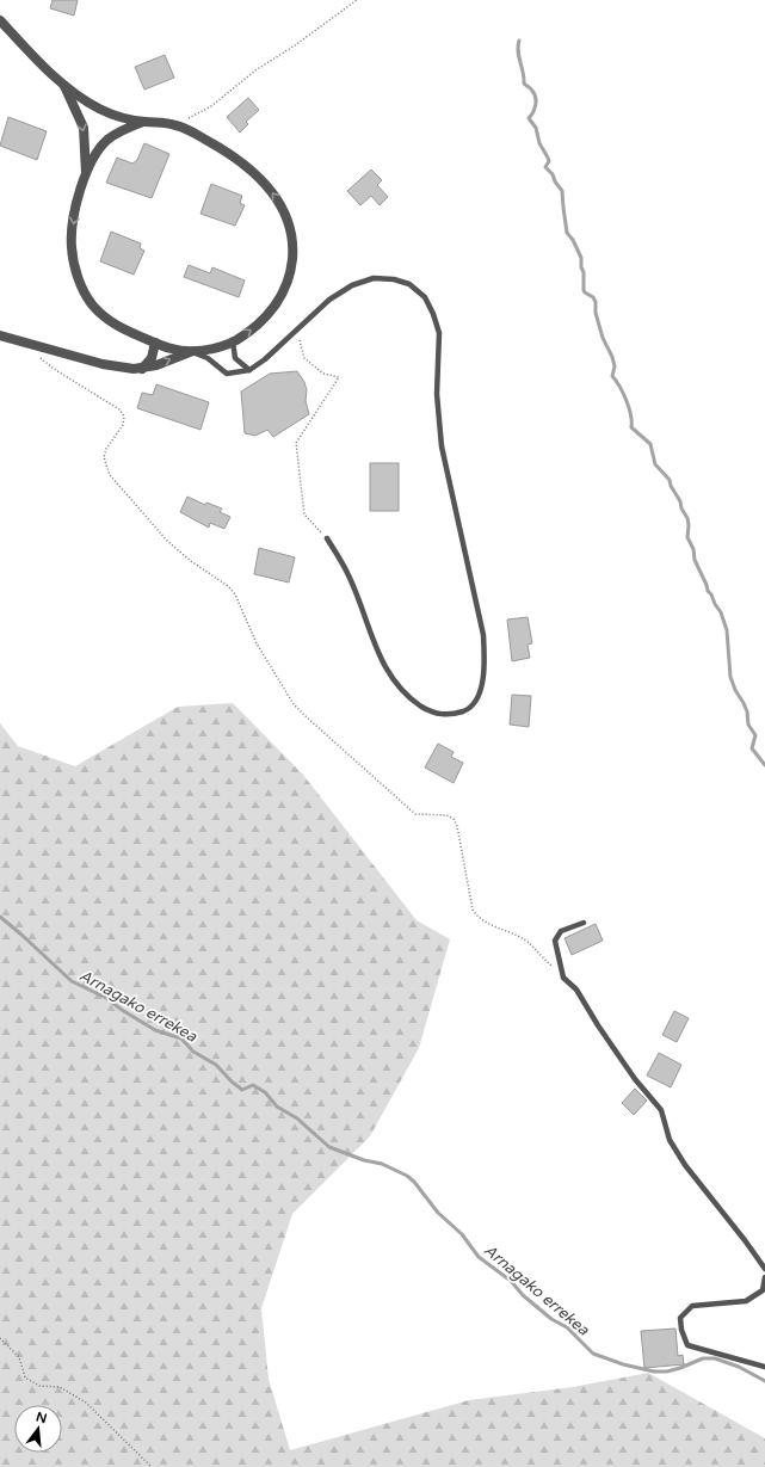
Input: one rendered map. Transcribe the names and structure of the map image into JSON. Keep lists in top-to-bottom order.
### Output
{
  "water": ["Arnagako errekea"],
  "north": "top"
}
